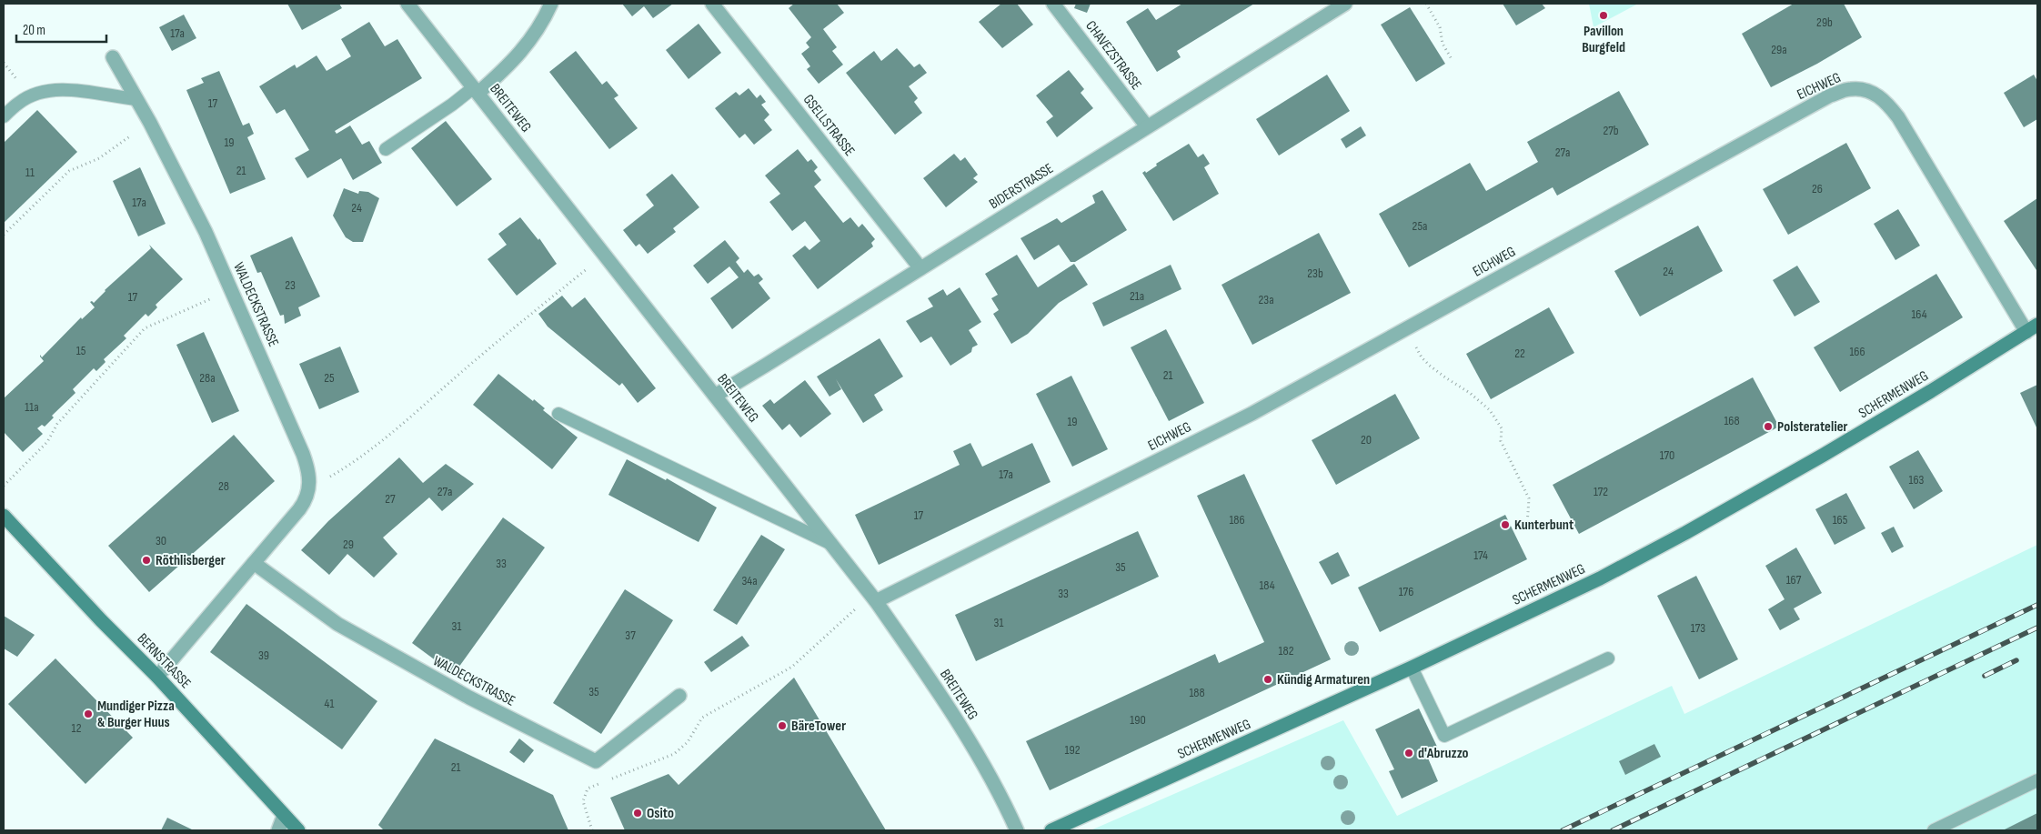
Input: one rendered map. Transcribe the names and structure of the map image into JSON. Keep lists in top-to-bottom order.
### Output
{
  "streets": {
    "street": [
      "CHAVEZSTRASSE",
      "EICHWEG",
      "BREITEWEG",
      "GSELLSTRASSE",
      "BIDERSTRASSE",
      "WALDECKSTRASSE",
      "SCHERMENWEG",
      "BERNSTRASSE"
    ]
  },
  "crossings": [
    ["CHAVEZSTRASSE", "BIDERSTRASSE"],
    ["EICHWEG", "BREITEWEG"],
    ["EICHWEG", "SCHERMENWEG"],
    ["BREITEWEG", "BIDERSTRASSE"],
    ["GSELLSTRASSE", "BIDERSTRASSE"]
  ],
  "places": [
    "Pavillon Burgfeld",
    "Polsteratelier",
    "Kunterbunt",
    "Röthlisberger",
    "Kündig Armaturen",
    "Mundiger Pizza & Burger Huus",
    "BäreTower",
    "d'Abruzzo",
    "Osito"
  ],
  "house_numbers": [
    "29b",
    "17a",
    "29a",
    "17",
    "27b",
    "19",
    "27a",
    "21",
    "11",
    "26",
    "17a",
    "24",
    "25a",
    "24",
    "23b",
    "23",
    "21a",
    "17",
    "23a",
    "164",
    "15",
    "166",
    "22",
    "21",
    "28a",
    "25",
    "11a",
    "168",
    "19",
    "20",
    "170",
    "17a",
    "163",
    "28",
    "27a",
    "172",
    "27",
    "17",
    "186",
    "165",
    "30",
    "29",
    "174",
    "33",
    "35",
    "167",
    "34a",
    "184",
    "176",
    "33",
    "31",
    "31",
    "173",
    "37",
    "182",
    "39",
    "35",
    "188",
    "41",
    "190",
    "12",
    "192",
    "21"
  ],
  "scale_bar": "20 m"
}
